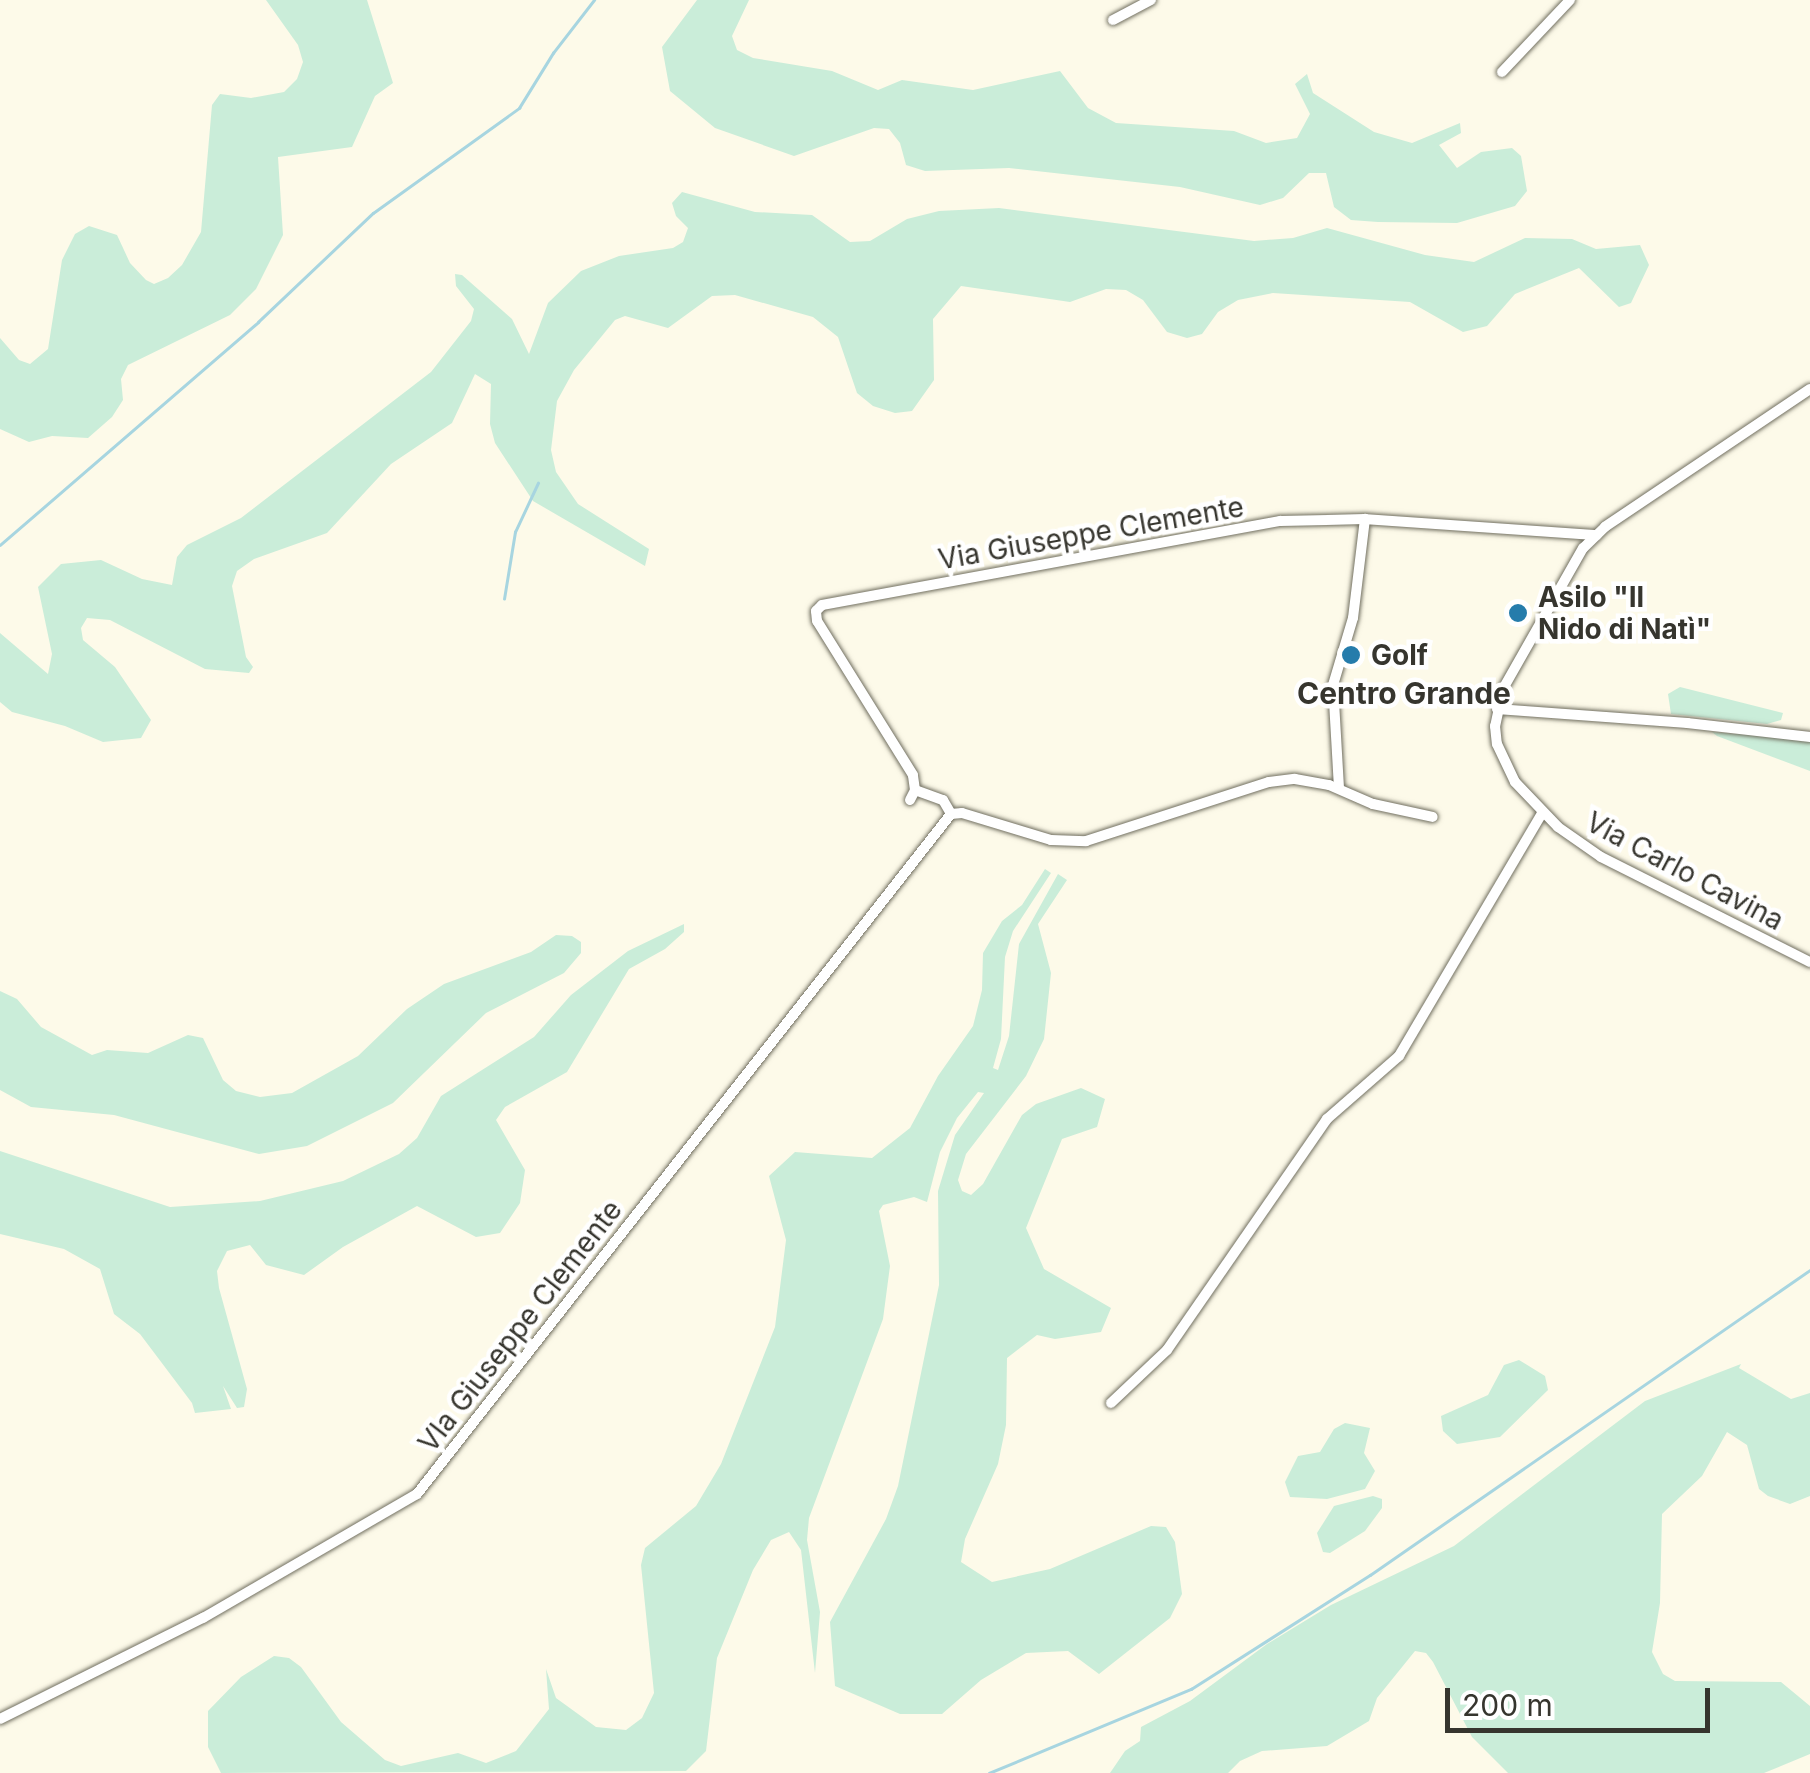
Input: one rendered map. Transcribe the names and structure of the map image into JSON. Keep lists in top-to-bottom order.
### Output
{
  "streets": {
    "street": ["Via Giuseppe Clemente", "Via Carlo Cavina", "VIa Giuseppe Clemente"]
  },
  "crossings": [
    ["Via Giuseppe Clemente", "VIa Giuseppe Clemente"]
  ],
  "districts": ["Centro Grande"],
  "places": ["Asilo \"Il Nido di Natì\"", "Golf"],
  "scale_bar": "200 m"
}
